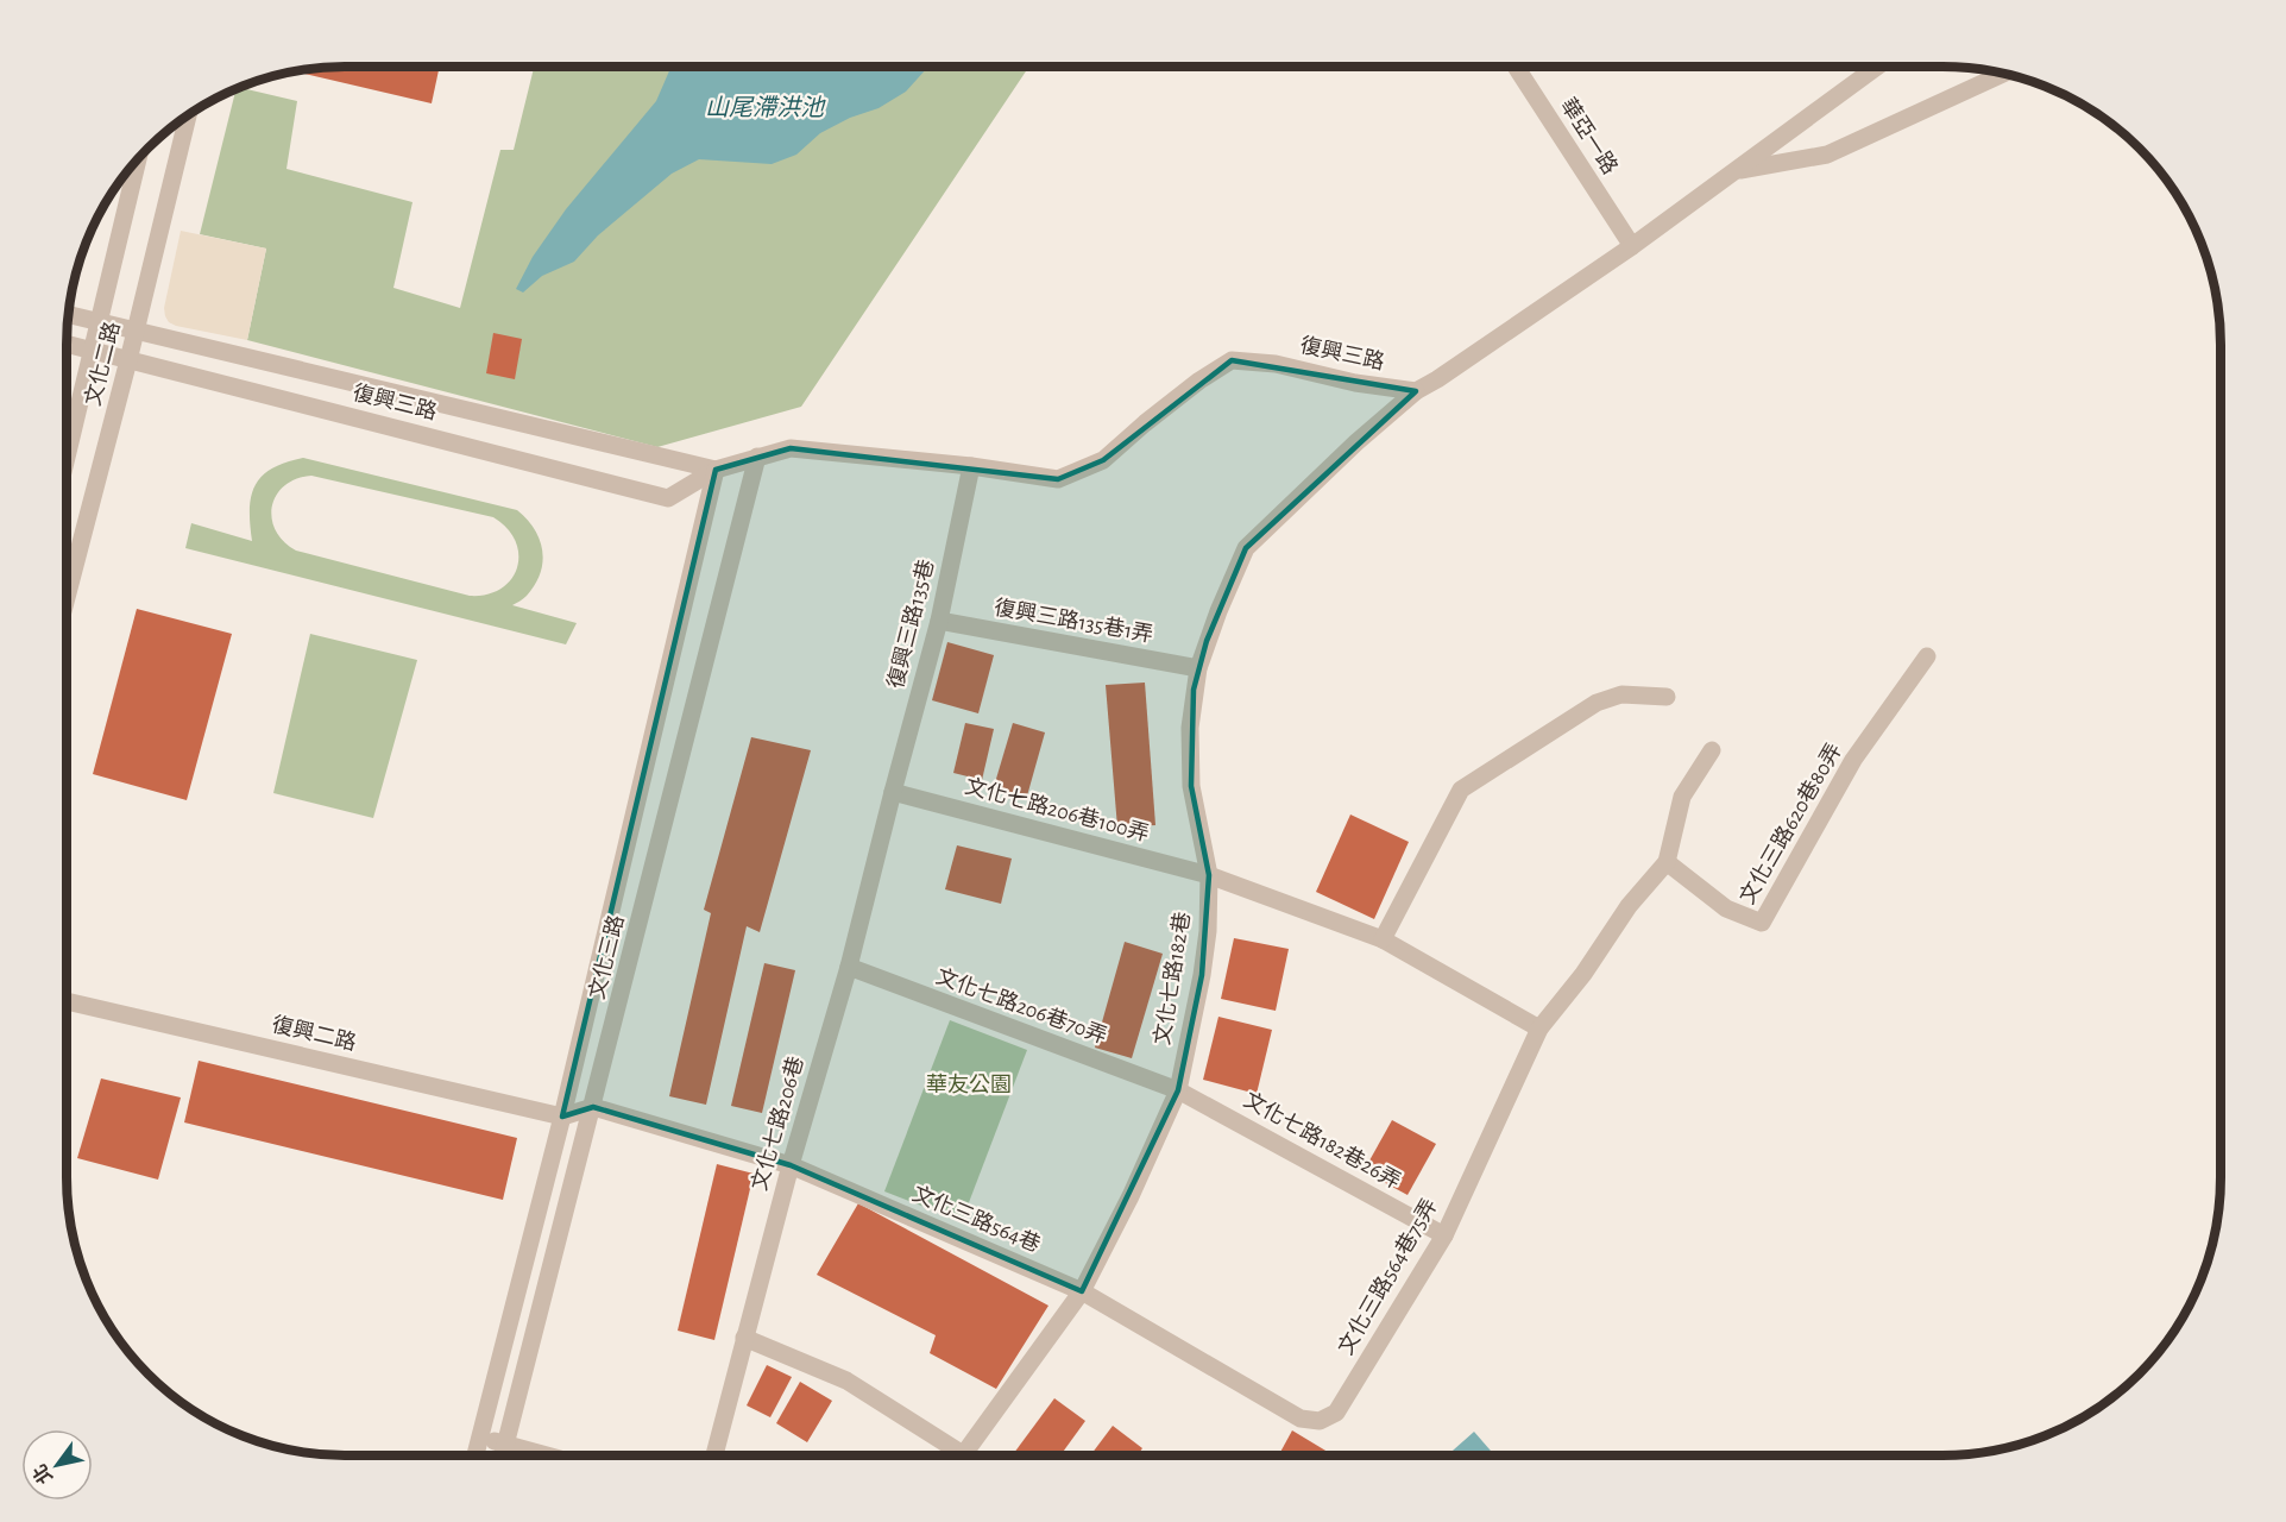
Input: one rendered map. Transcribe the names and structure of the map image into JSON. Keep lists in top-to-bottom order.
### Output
{
  "streets": {
    "street": [
      "華亞一路",
      "復興三路",
      "文化二路",
      "復興三路135巷1弄",
      "復興三路135巷",
      "文化七路206巷100弄",
      "文化三路620巷80弄",
      "文化三路",
      "文化七路182巷",
      "文化七路206巷70弄",
      "復興二路",
      "文化七路206巷",
      "文化七路182巷26弄",
      "文化三路564巷",
      "文化三路564巷75弄"
    ]
  },
  "crossings": [
    ["復興三路", "文化二路"],
    ["復興三路", "復興三路135巷"],
    ["復興三路", "文化三路"],
    ["復興三路", "文化七路182巷"],
    ["復興三路135巷1弄", "復興三路135巷"],
    ["復興三路135巷1弄", "文化七路182巷"],
    ["復興三路135巷", "文化七路206巷100弄"],
    ["復興三路135巷", "文化七路206巷"],
    ["文化七路206巷100弄", "文化七路182巷"],
    ["文化七路206巷100弄", "文化七路206巷"],
    ["文化三路", "復興二路"],
    ["文化三路", "文化三路564巷"],
    ["文化七路182巷", "文化七路206巷70弄"],
    ["文化七路182巷", "文化七路182巷26弄"],
    ["文化七路182巷", "文化三路564巷"],
    ["文化七路206巷70弄", "文化七路206巷"],
    ["文化七路206巷70弄", "文化七路182巷26弄"],
    ["文化七路206巷", "文化三路564巷"],
    ["文化七路182巷26弄", "文化三路564巷75弄"],
    ["文化三路564巷", "文化三路564巷75弄"]
  ],
  "water": ["山尾滯洪池"],
  "parks": ["華友公園"],
  "north": "bottom left"
}
